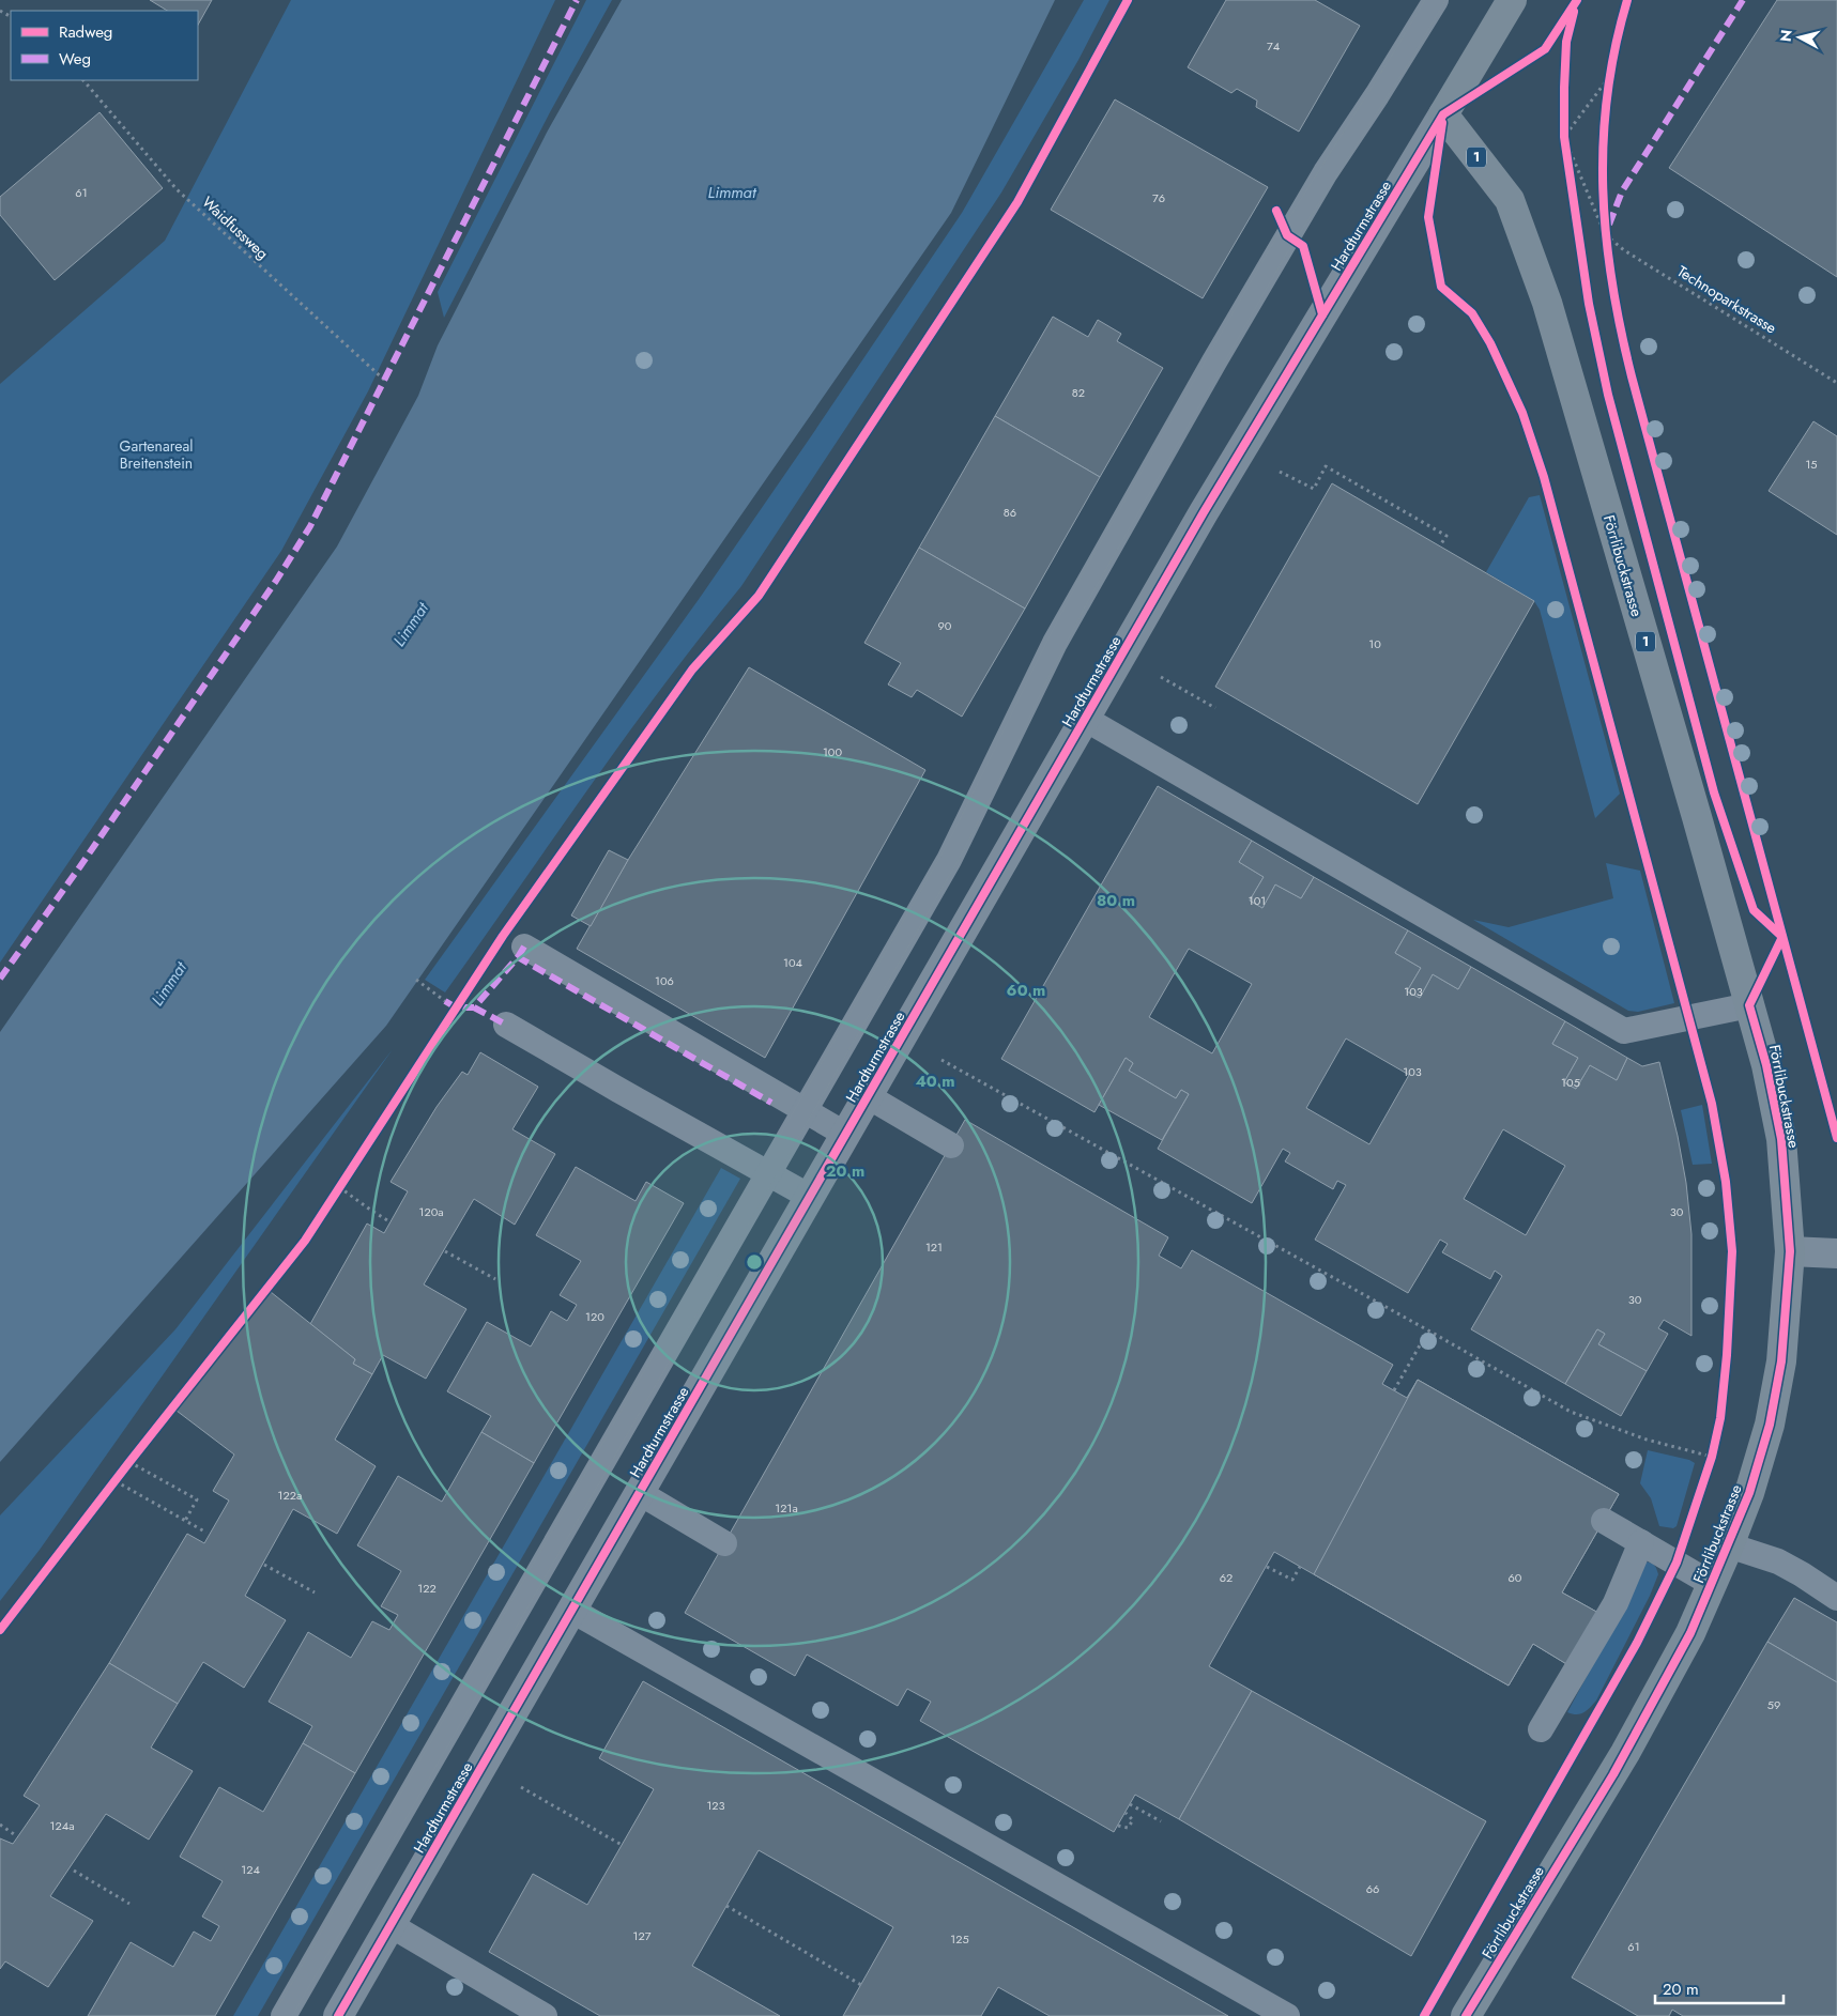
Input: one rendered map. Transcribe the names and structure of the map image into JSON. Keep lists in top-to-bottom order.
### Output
{
  "streets": {
    "main road": ["1", "Hardturmstrasse", "Förrlibuckstrasse"],
    "path": ["Waidfussweg", "Technoparkstrasse"]
  },
  "crossings": [
    ["Hardturmstrasse", "Förrlibuckstrasse"]
  ],
  "water": ["Limmat"],
  "parks": ["Gartenareal Breitenstein"],
  "house_numbers": [
    "74",
    "61",
    "76",
    "82",
    "15",
    "86",
    "90",
    "10",
    "100",
    "101",
    "104",
    "106",
    "103",
    "103",
    "105",
    "120a",
    "30",
    "121",
    "30",
    "120",
    "122a",
    "121a",
    "62",
    "60",
    "122",
    "59",
    "123",
    "124a",
    "124",
    "66",
    "127",
    "125",
    "61"
  ],
  "legend": ["Radweg", "Weg"],
  "scale_bar": "20 m",
  "north": "left",
  "rings": [
    "80 m",
    "60 m",
    "40 m",
    "20 m"
  ]
}
